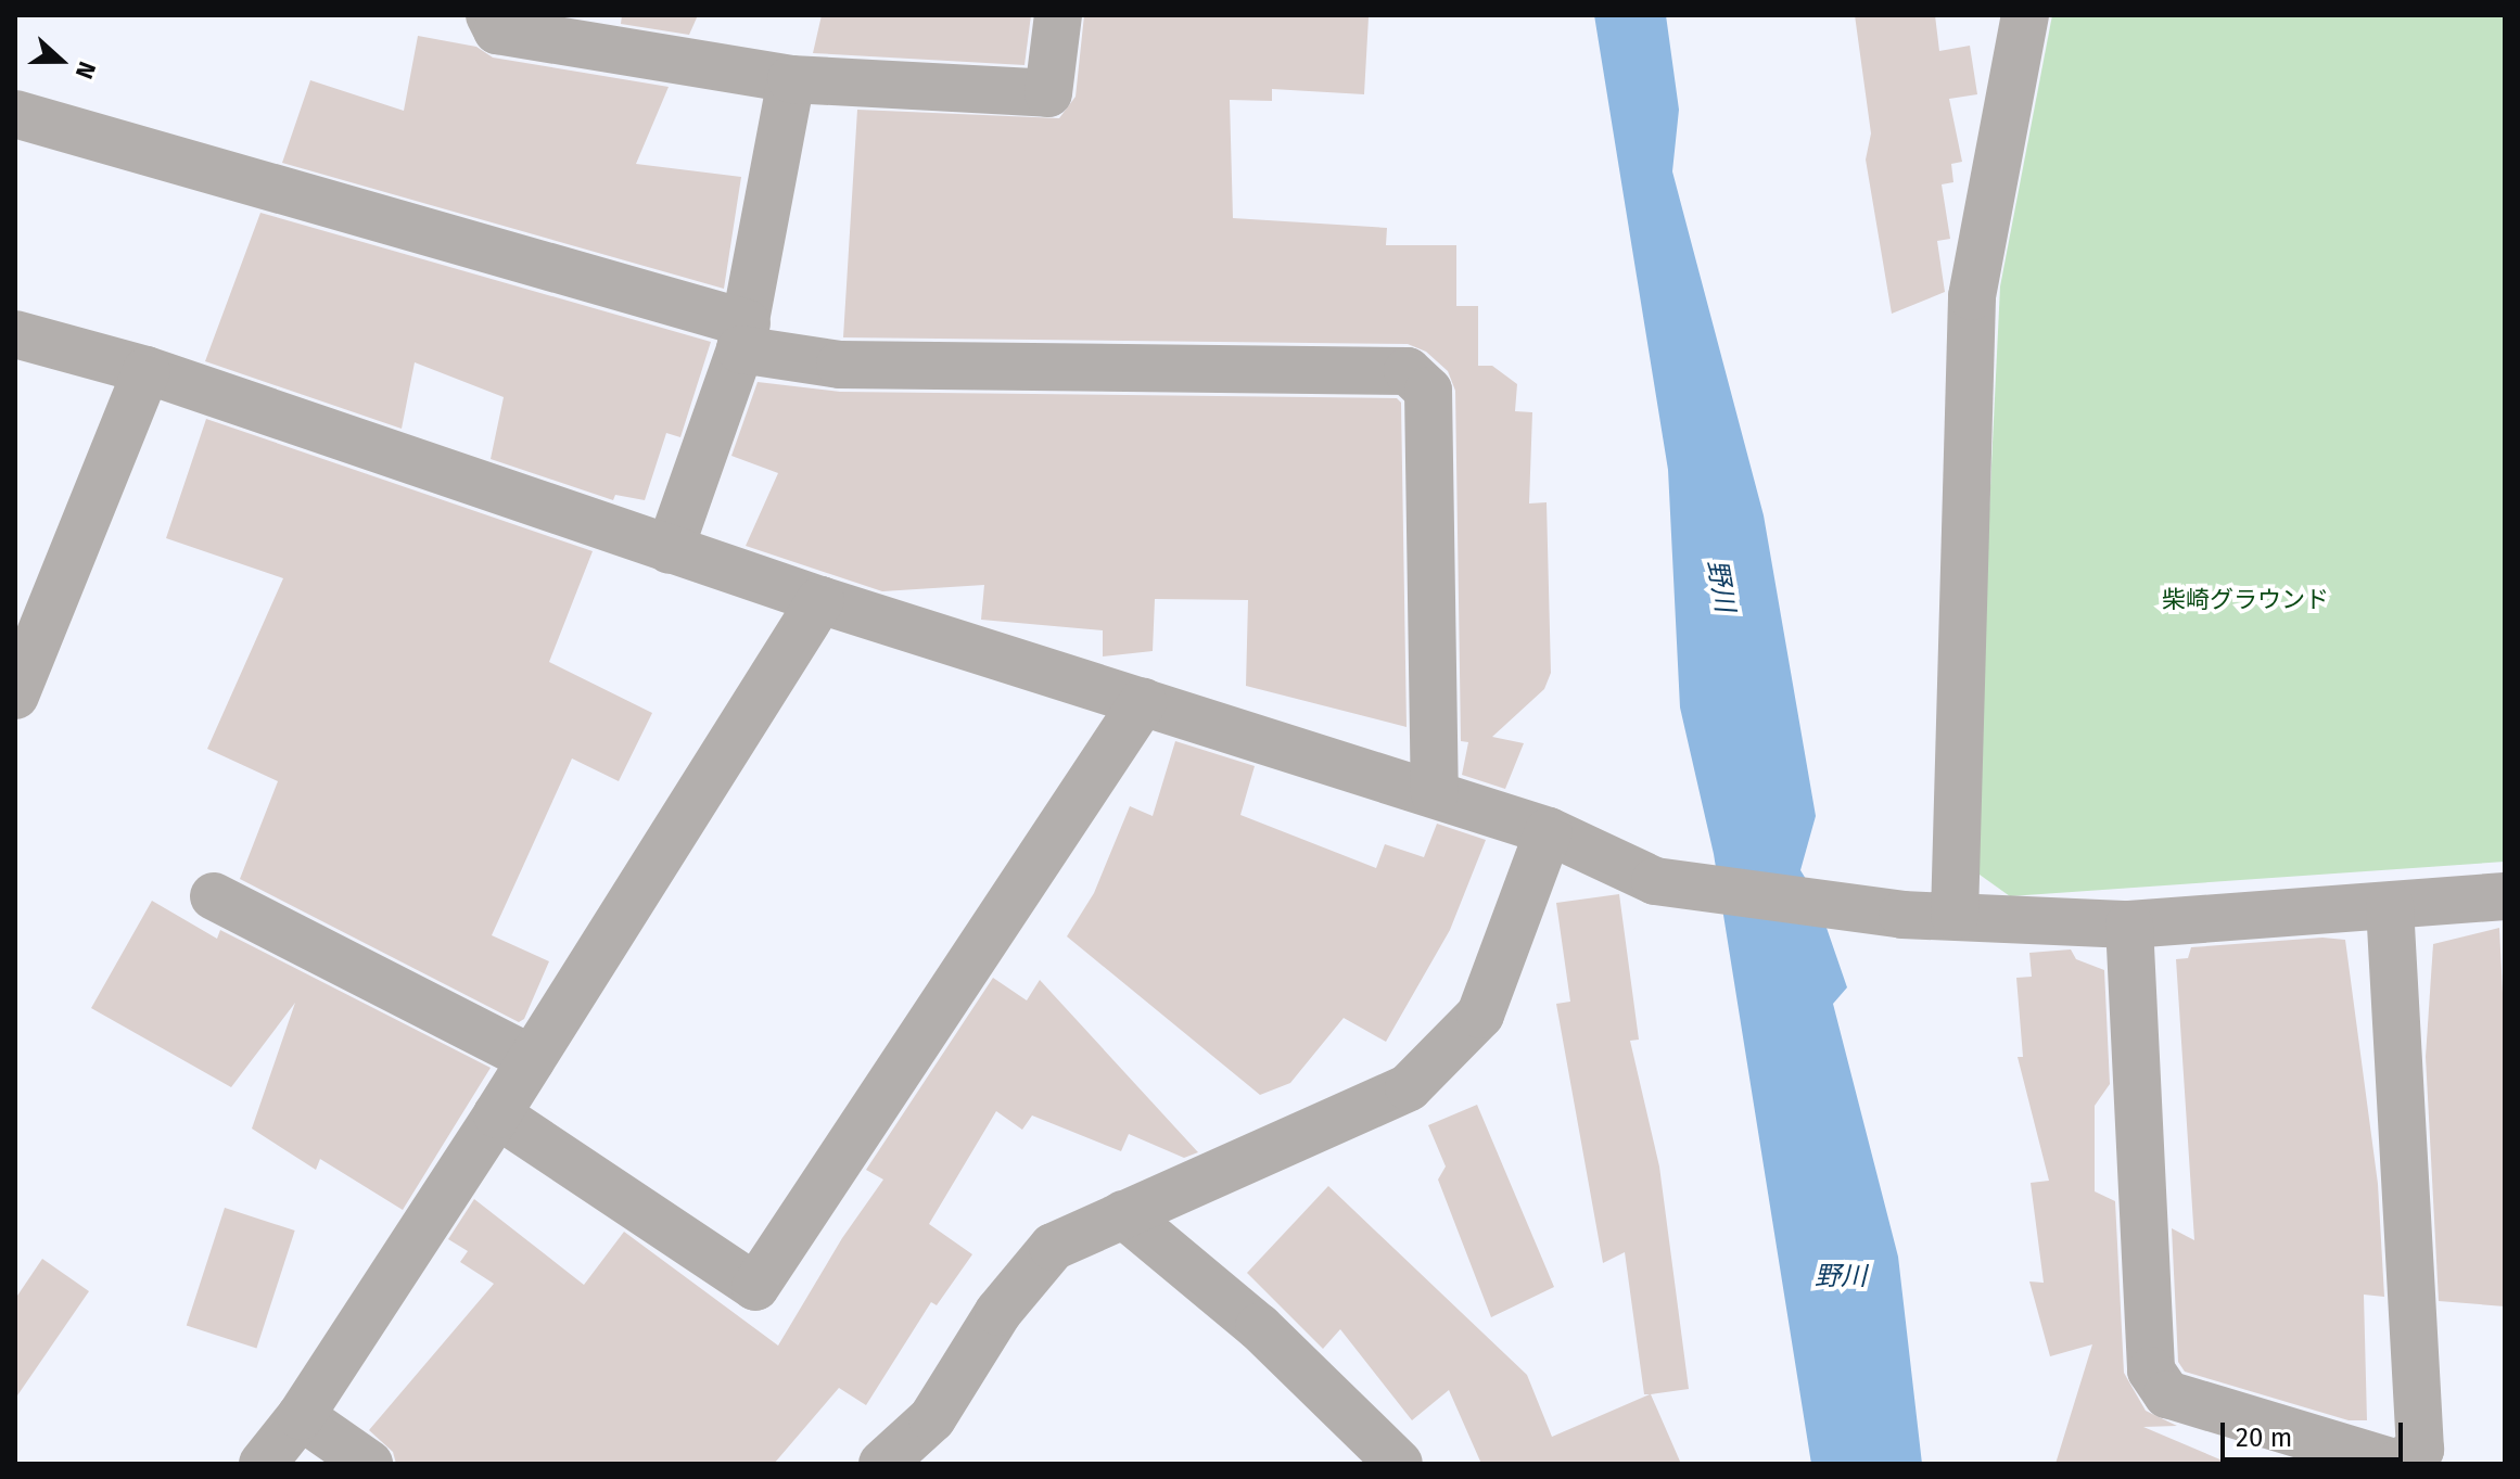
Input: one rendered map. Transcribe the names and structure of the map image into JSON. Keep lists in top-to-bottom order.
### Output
{
  "water": ["野川"],
  "parks": ["柴崎グラウンド"],
  "scale_bar": "20 m",
  "north": "right"
}
